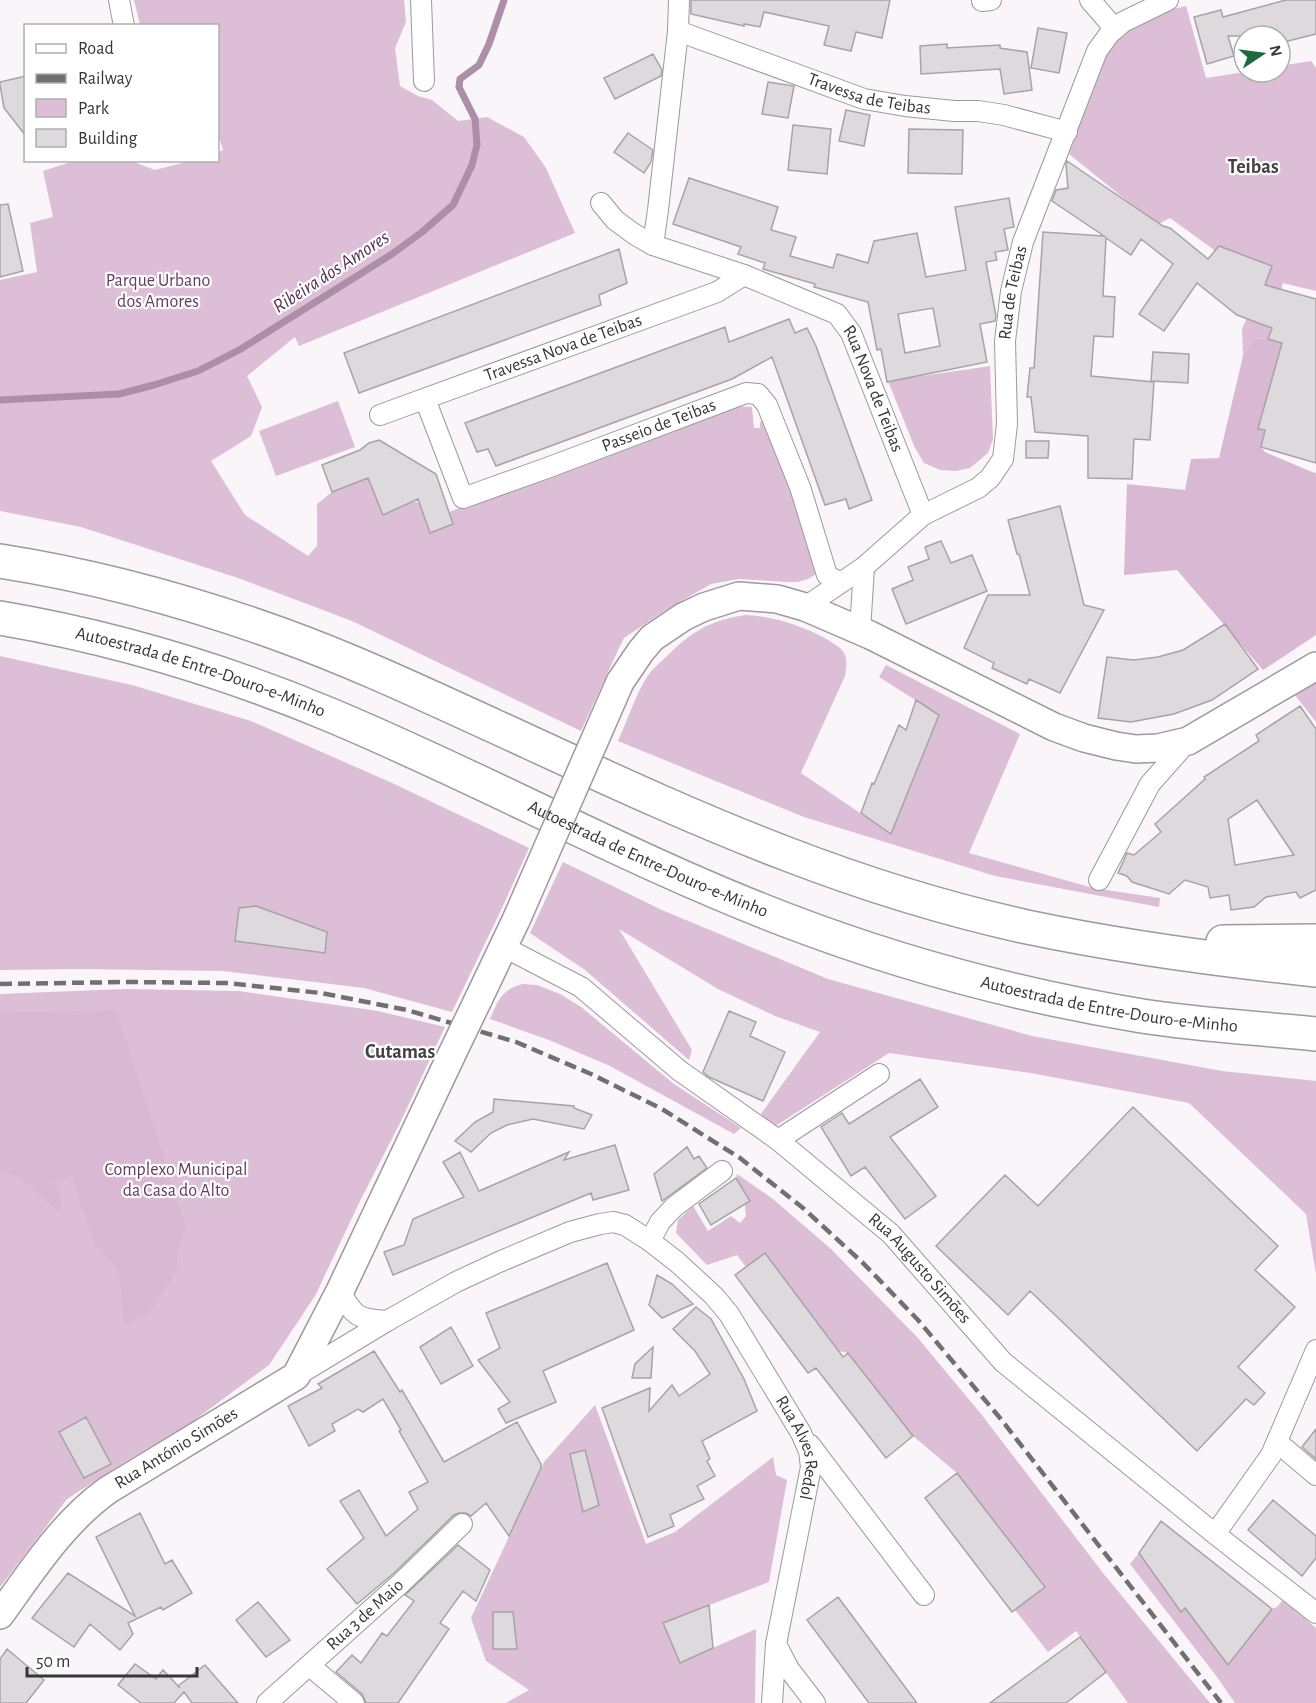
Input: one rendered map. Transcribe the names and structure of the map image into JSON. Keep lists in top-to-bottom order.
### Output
{
  "streets": {
    "highway": ["Autoestrada de Entre-Douro-e-Minho"],
    "street": [
      "Travessa de Teibas",
      "Rua de Teibas",
      "Travessa Nova de Teibas",
      "Rua Nova de Teibas",
      "Passeio de Teibas",
      "Rua Augusto Simões",
      "Rua António Simões",
      "Rua Alves Redol",
      "Rua 3 de Maio"
    ]
  },
  "crossings": [
    ["Travessa de Teibas", "Rua de Teibas"],
    ["Rua de Teibas", "Rua Nova de Teibas"],
    ["Rua de Teibas", "Passeio de Teibas"],
    ["Travessa Nova de Teibas", "Rua Nova de Teibas"],
    ["Travessa Nova de Teibas", "Passeio de Teibas"],
    ["Rua António Simões", "Rua Alves Redol"]
  ],
  "districts": ["Teibas", "Cutamas"],
  "water": ["Ribeira dos Amores"],
  "parks": ["Parque Urbano dos Amores", "Complexo Municipal da Casa do Alto"],
  "legend": [
    "Road",
    "Railway",
    "Park",
    "Building"
  ],
  "scale_bar": "50 m",
  "north": "right"
}
